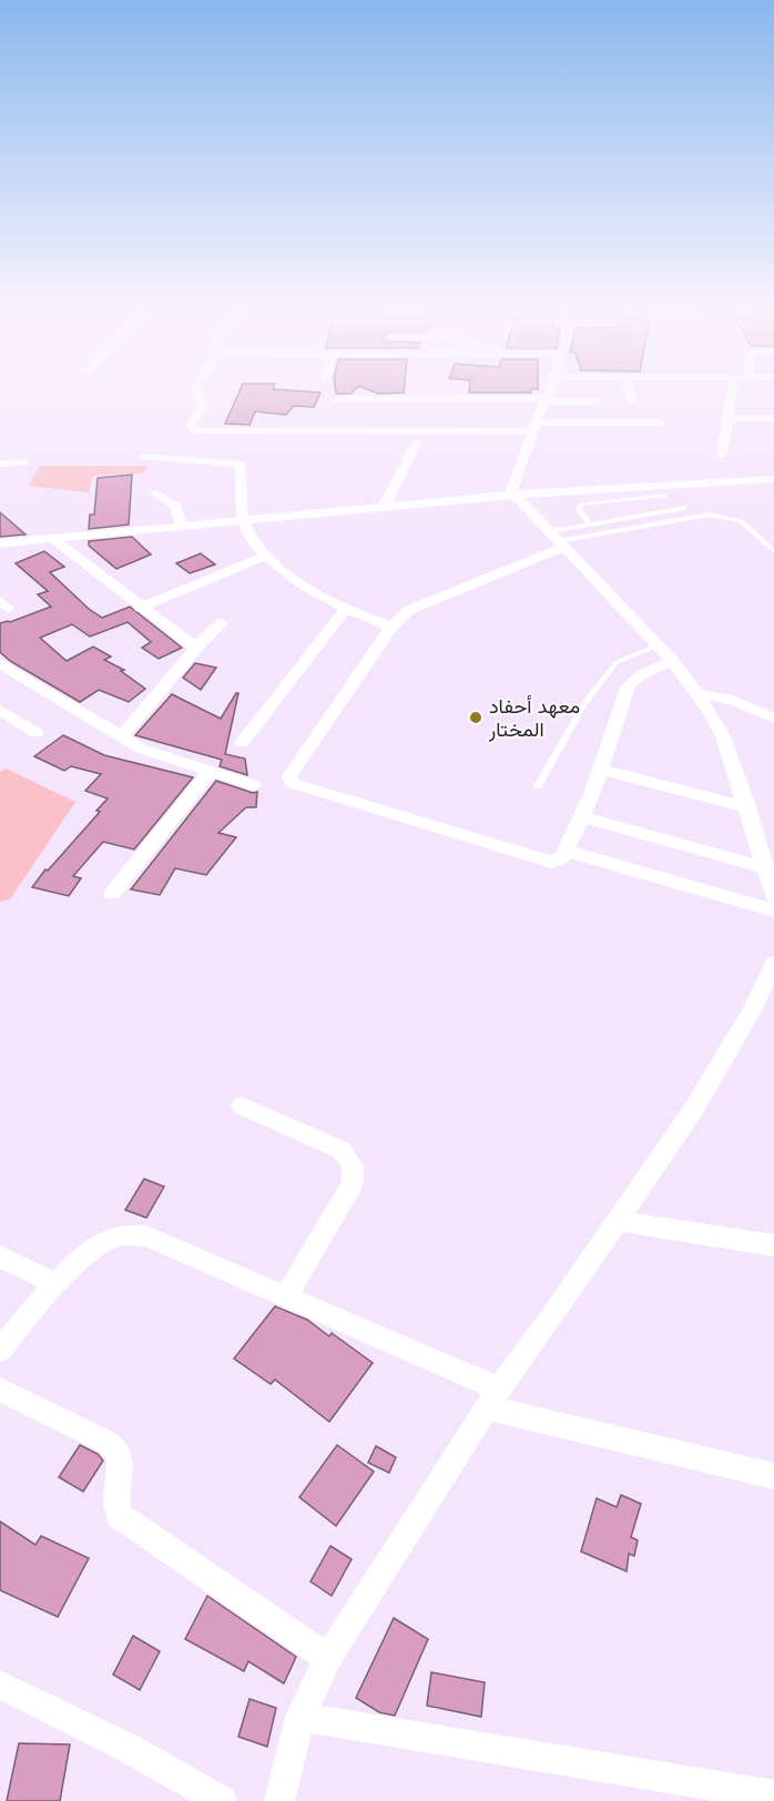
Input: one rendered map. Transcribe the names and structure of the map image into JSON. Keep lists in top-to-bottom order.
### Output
{
  "places": ["معهد أحفاد المختار"]
}
